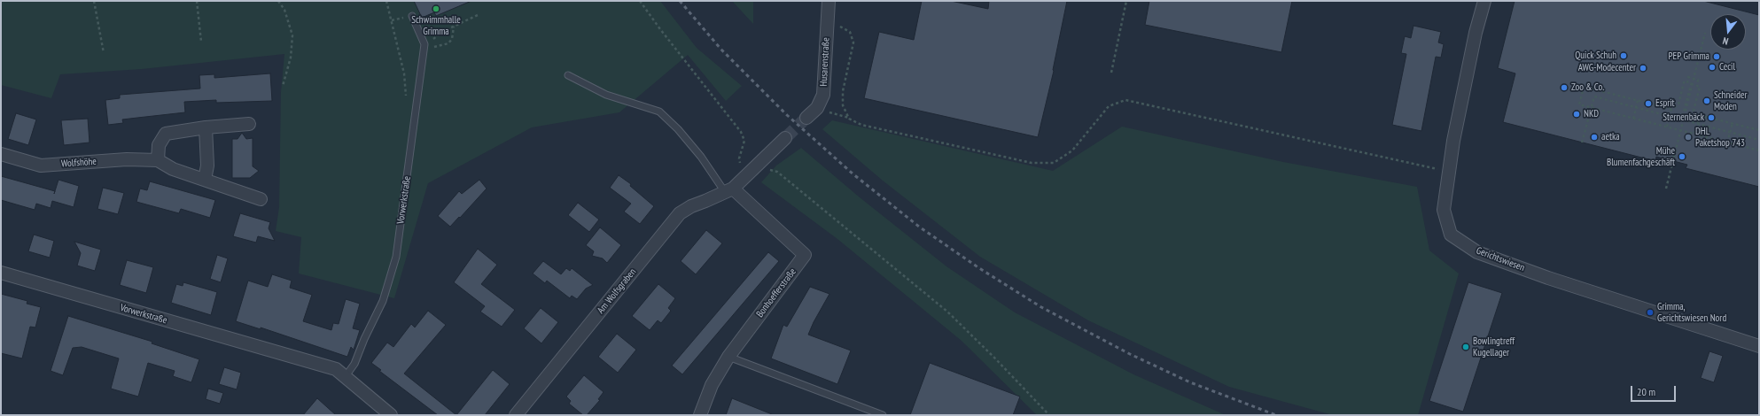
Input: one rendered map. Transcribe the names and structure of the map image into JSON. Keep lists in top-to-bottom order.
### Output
{
  "streets": {
    "street": [
      "Husarenstraße",
      "Wolfshöhe",
      "Vorwerkstraße",
      "Gerichtswiesen",
      "Am Wolfsgraben",
      "Bonhoefferstraße"
    ]
  },
  "crossings": [
    ["Am Wolfsgraben", "Bonhoefferstraße"]
  ],
  "places": [
    "Schwimmhalle Grimma",
    "Quick Schuh",
    "PEP Grimma",
    "Cecil",
    "AWG-Modecenter",
    "Zoo & Co.",
    "Schneider Moden",
    "Esprit",
    "NKD",
    "Sternenbäck",
    "aetka",
    "DHL Paketshop 743",
    "Mühe Blumenfachgeschäft",
    "Grimma, Gerichtswiesen Nord",
    "Bowlingtreff Kugellager"
  ],
  "scale_bar": "20 m",
  "north": "bottom"
}
